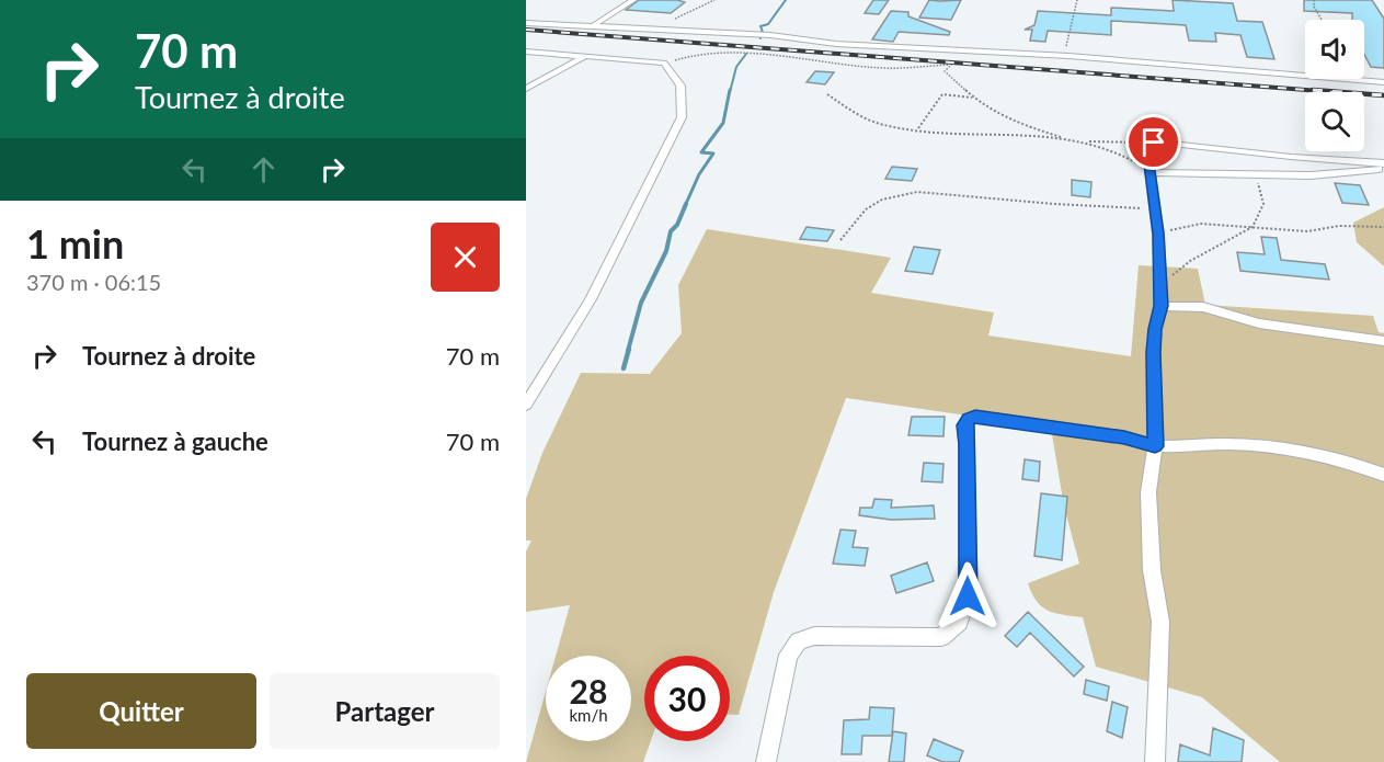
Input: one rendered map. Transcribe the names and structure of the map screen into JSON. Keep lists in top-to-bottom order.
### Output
{
  "page": {
    "turn": ["70 m", "Tournez à droite"],
    "heading": ["1 min", "370 m · 06:15"],
    "list": [
      {
        "name": "Tournez à droite",
        "value": "70 m"
      },
      {
        "name": "Tournez à gauche",
        "value": "70 m"
      }
    ],
    "speed": "28 km/h",
    "limit": "30",
    "buttons": ["Quitter", "Partager"]
  }
}
